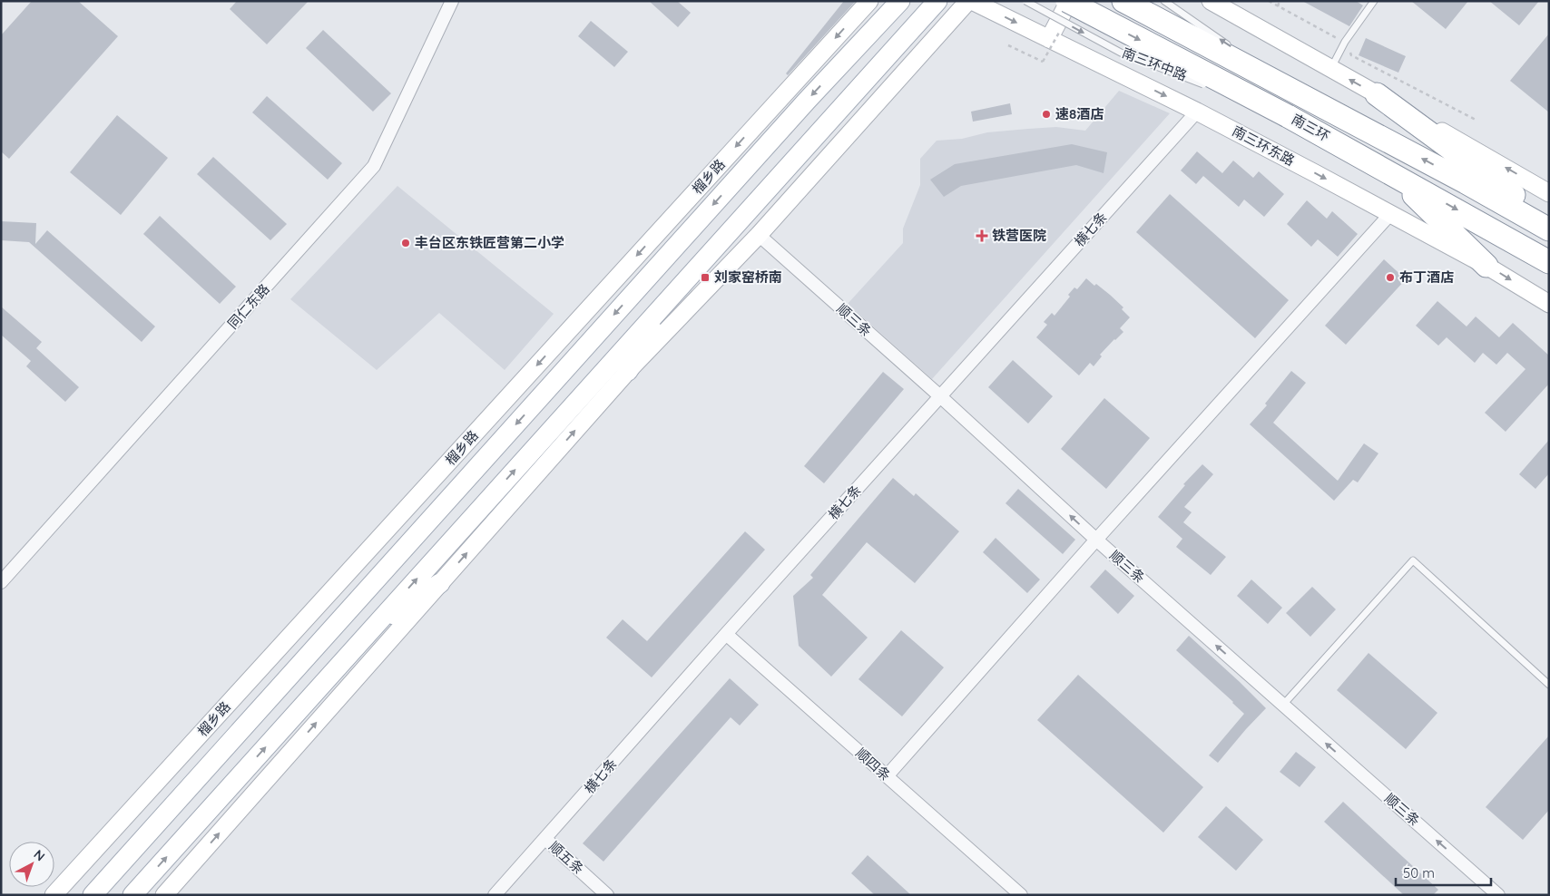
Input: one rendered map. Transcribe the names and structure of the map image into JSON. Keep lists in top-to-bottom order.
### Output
{
  "streets": {
    "highway": ["南三环"],
    "main road": ["榴乡路"],
    "street": [
      "南三环东路",
      "横七条",
      "同仁东路",
      "顺三条",
      "顺四条",
      "顺五条"
    ],
    "lane": ["南三环中路"]
  },
  "crossings": [
    ["南三环东路", "横七条"],
    ["横七条", "顺三条"],
    ["横七条", "顺四条"],
    ["横七条", "顺五条"]
  ],
  "one_way": ["南三环中路", "顺三条"],
  "places": {
    "other": ["速8酒店", "丰台区东铁匠营第二小学", "布丁酒店"],
    "health": ["铁营医院"],
    "transit": ["刘家窑桥南"]
  },
  "scale_bar": "50 m",
  "north": "top right"
}
